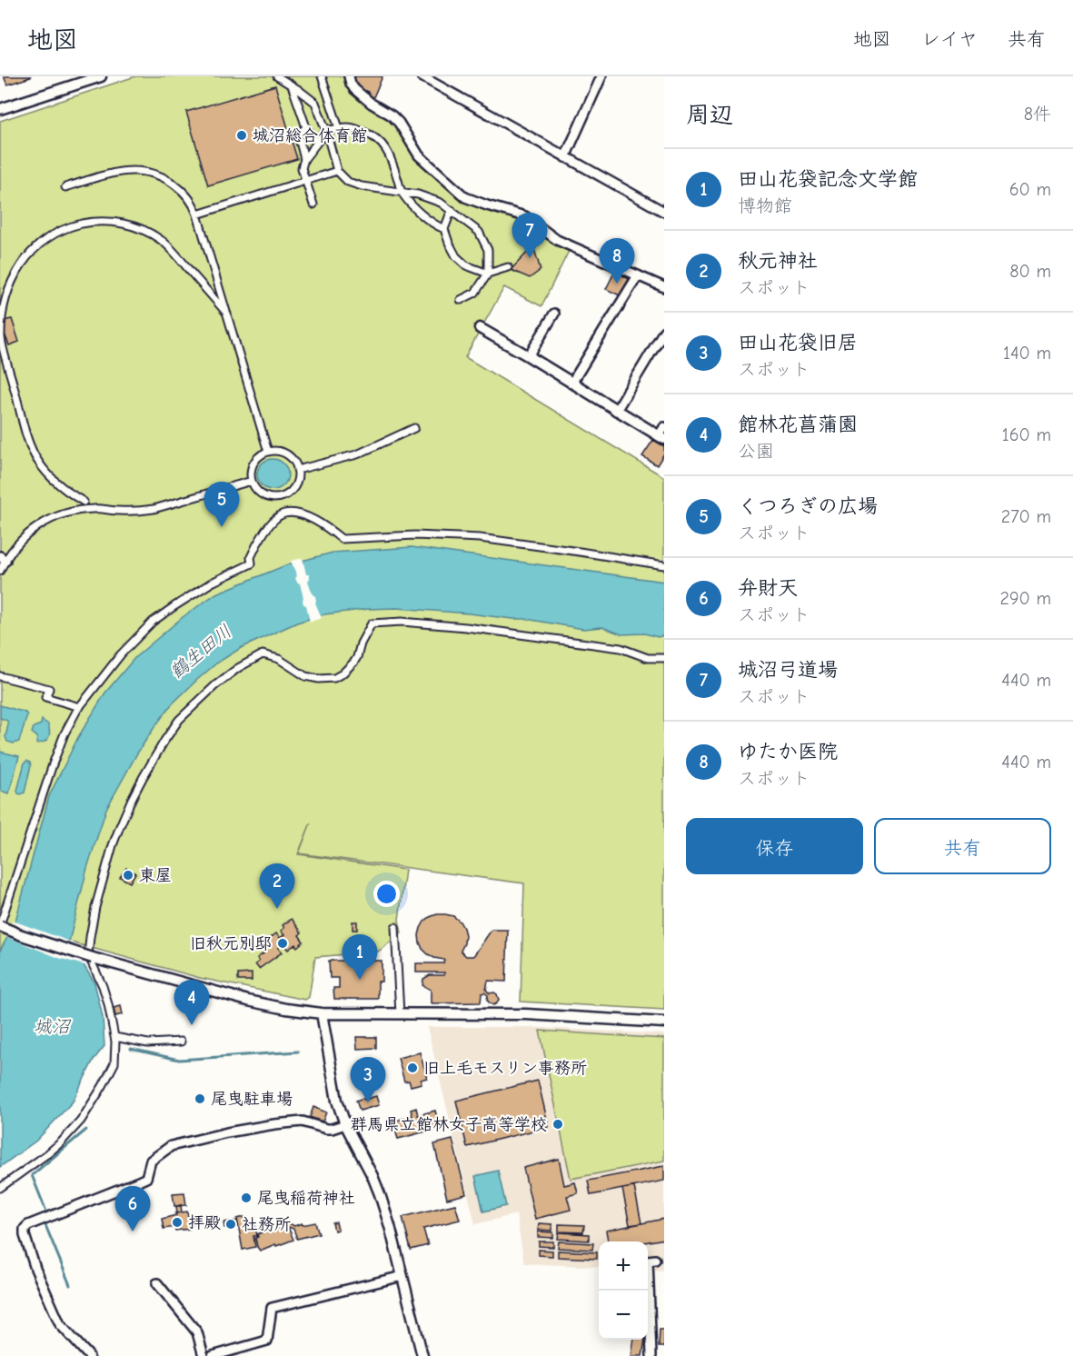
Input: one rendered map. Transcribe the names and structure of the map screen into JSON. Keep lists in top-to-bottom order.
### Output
{
  "water": ["鶴生田川", "城沼"],
  "places": [
    "城沼総合体育館",
    "東屋",
    "旧秋元別邸",
    "旧上毛モスリン事務所",
    "尾曳駐車場",
    "群馬県立館林女子高等学校",
    "尾曳稲荷神社",
    "拝殿",
    "社務所"
  ],
  "page": {
    "header": "地図",
    "nav": ["地図", "レイヤ", "共有"],
    "heading": ["周辺", "8件"],
    "list": [
      {
        "mark": "1",
        "name": "田山花袋記念文学館",
        "note": "博物館",
        "value": "60 m"
      },
      {
        "mark": "2",
        "name": "秋元神社",
        "note": "スポット",
        "value": "80 m"
      },
      {
        "mark": "3",
        "name": "田山花袋旧居",
        "note": "スポット",
        "value": "140 m"
      },
      {
        "mark": "4",
        "name": "館林花菖蒲園",
        "note": "公園",
        "value": "160 m"
      },
      {
        "mark": "5",
        "name": "くつろぎの広場",
        "note": "スポット",
        "value": "270 m"
      },
      {
        "mark": "6",
        "name": "弁財天",
        "note": "スポット",
        "value": "290 m"
      },
      {
        "mark": "7",
        "name": "城沼弓道場",
        "note": "スポット",
        "value": "440 m"
      },
      {
        "mark": "8",
        "name": "ゆたか医院",
        "note": "スポット",
        "value": "440 m"
      }
    ],
    "pins": [
      "7",
      "8",
      "5",
      "2",
      "1",
      "4",
      "3",
      "6"
    ],
    "buttons": ["保存", "共有"],
    "map_buttons": ["+", "−"]
  }
}
